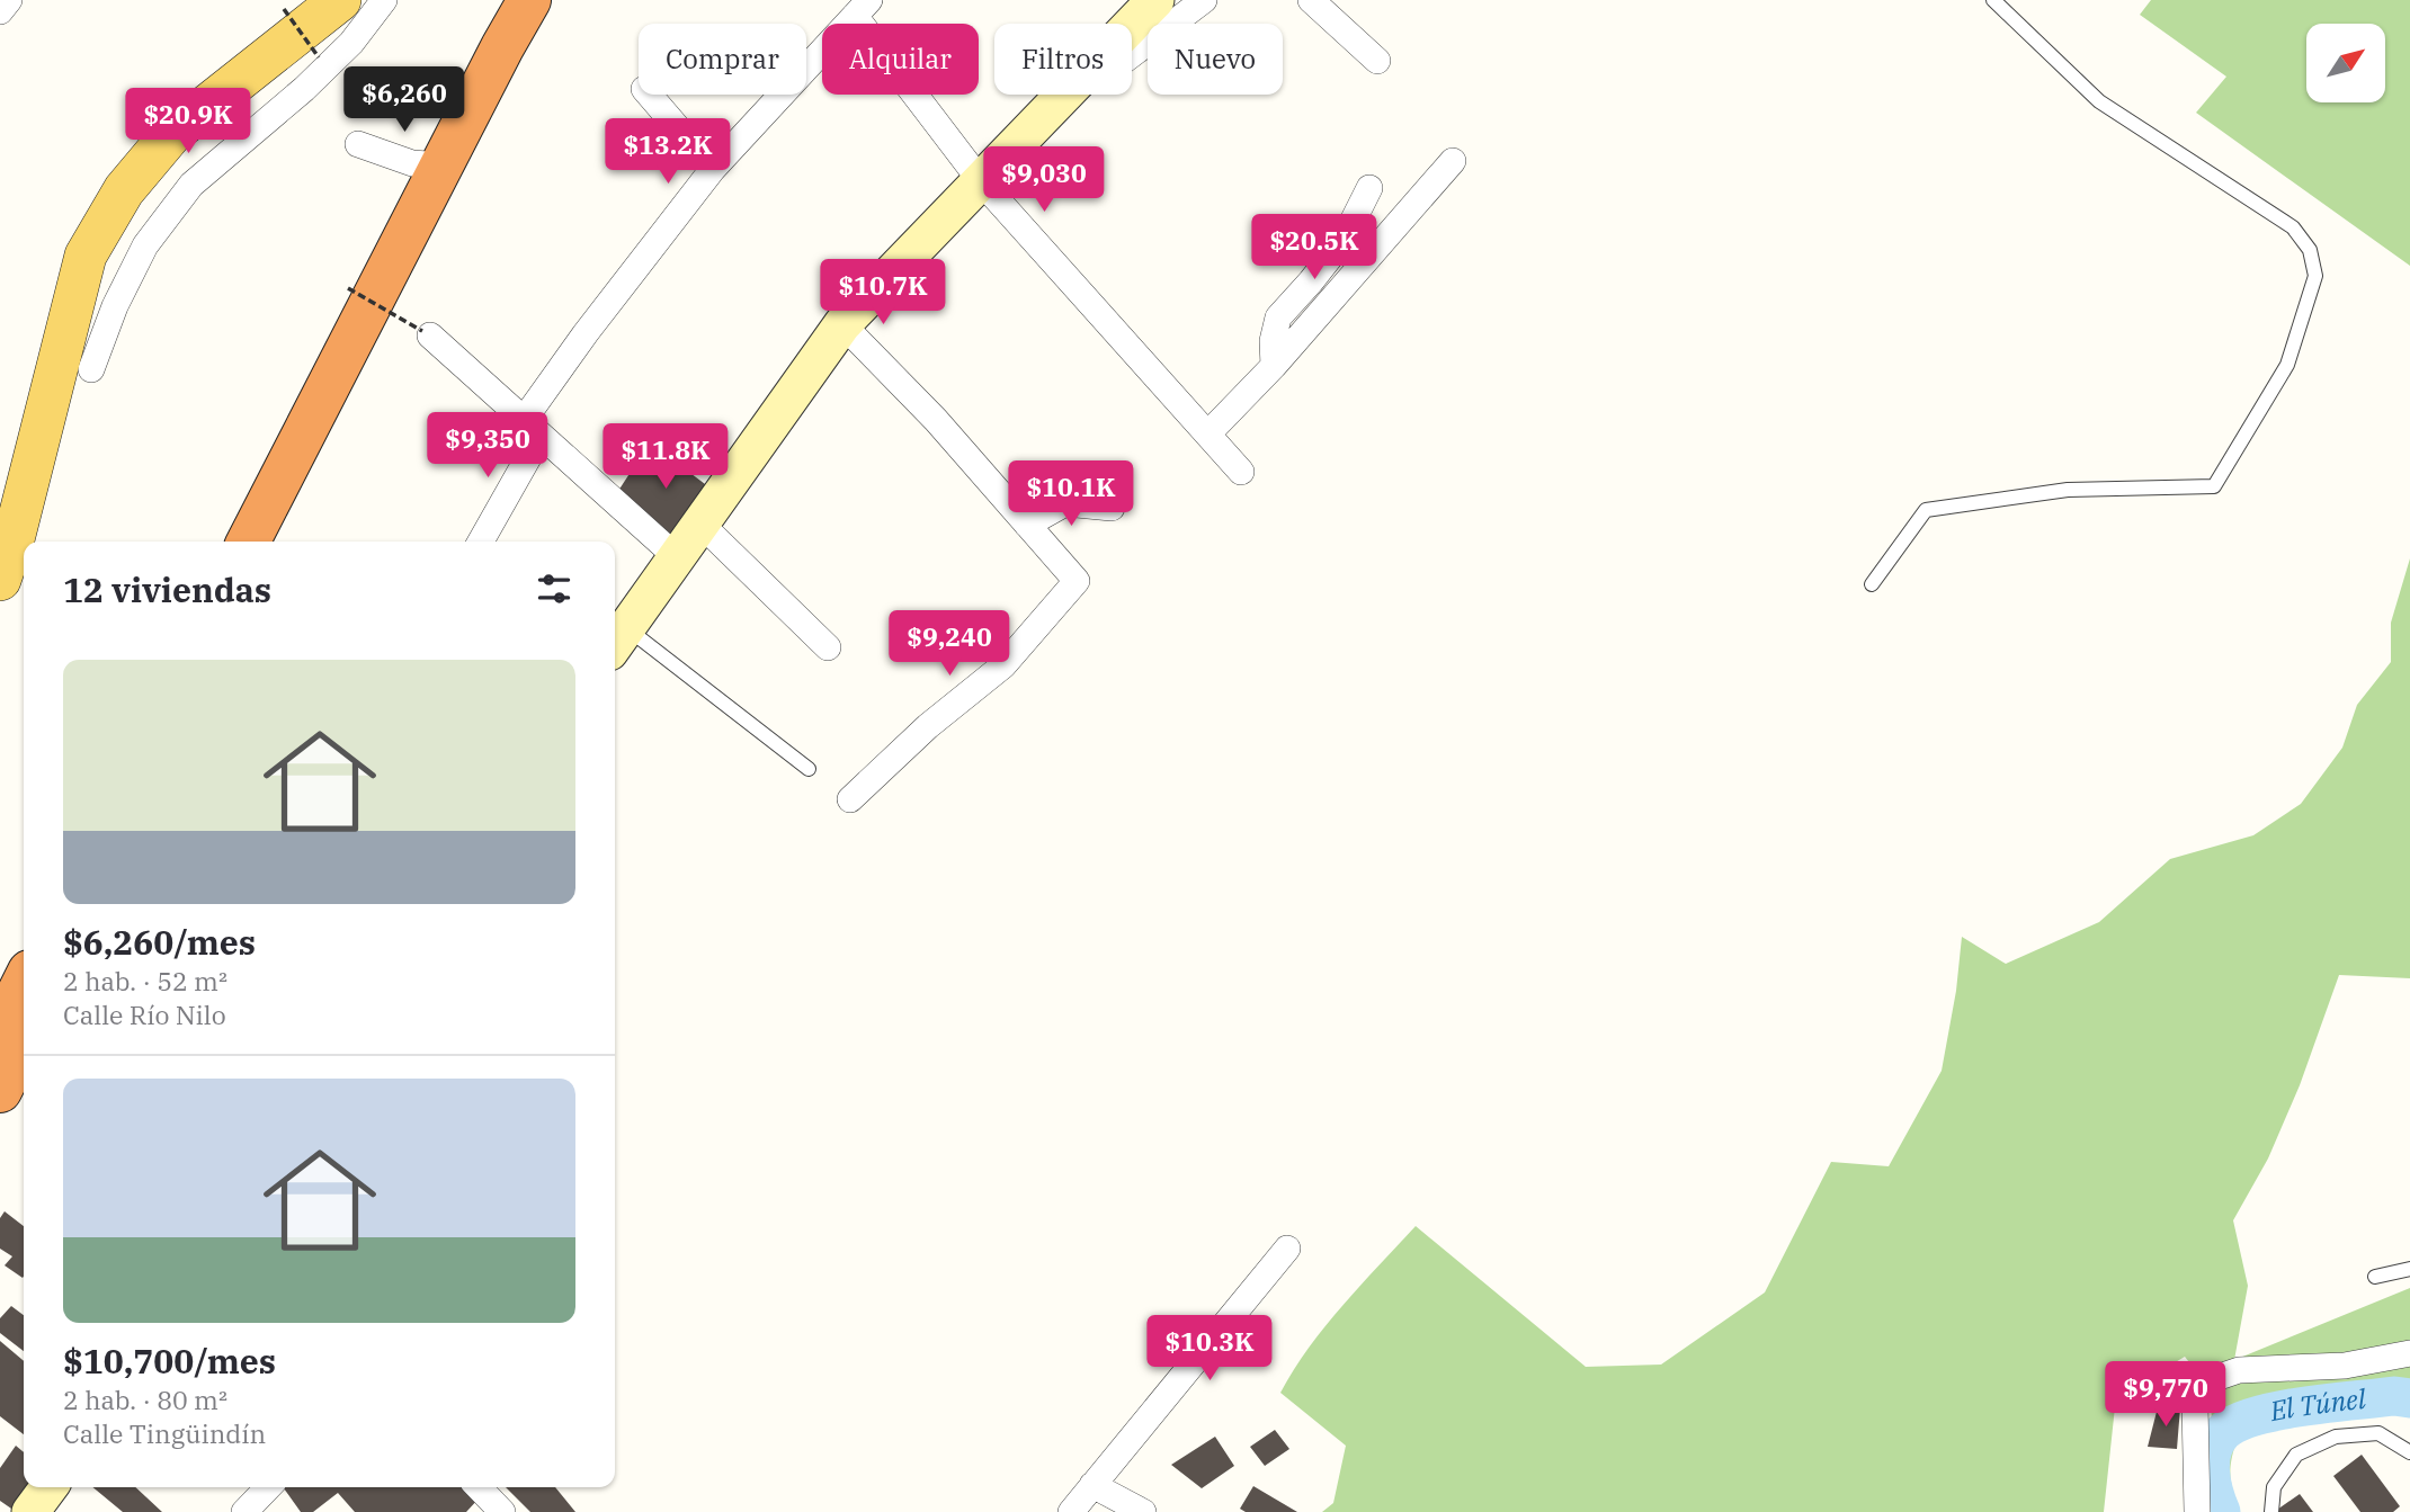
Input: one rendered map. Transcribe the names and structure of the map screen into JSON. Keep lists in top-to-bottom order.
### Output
{
  "water": ["El Túnel"],
  "north": "top right",
  "page": {
    "chip": [
      "Comprar",
      "Alquilar",
      "Filtros",
      "Nuevo"
    ],
    "price": [
      "$6,260",
      "$20.9K",
      "$13.2K",
      "$9,030",
      "$20.5K",
      "$10.7K",
      "$9,350",
      "$11.8K",
      "$10.1K",
      "$9,240",
      "$10.3K",
      "$9,770"
    ],
    "heading": "12 viviendas",
    "list": [
      {
        "name": "$6,260/mes",
        "note": "2 hab. · 52 m² · Calle Río Nilo"
      },
      {
        "name": "$10,700/mes",
        "note": "2 hab. · 80 m² · Calle Tingüindín"
      }
    ]
  }
}
